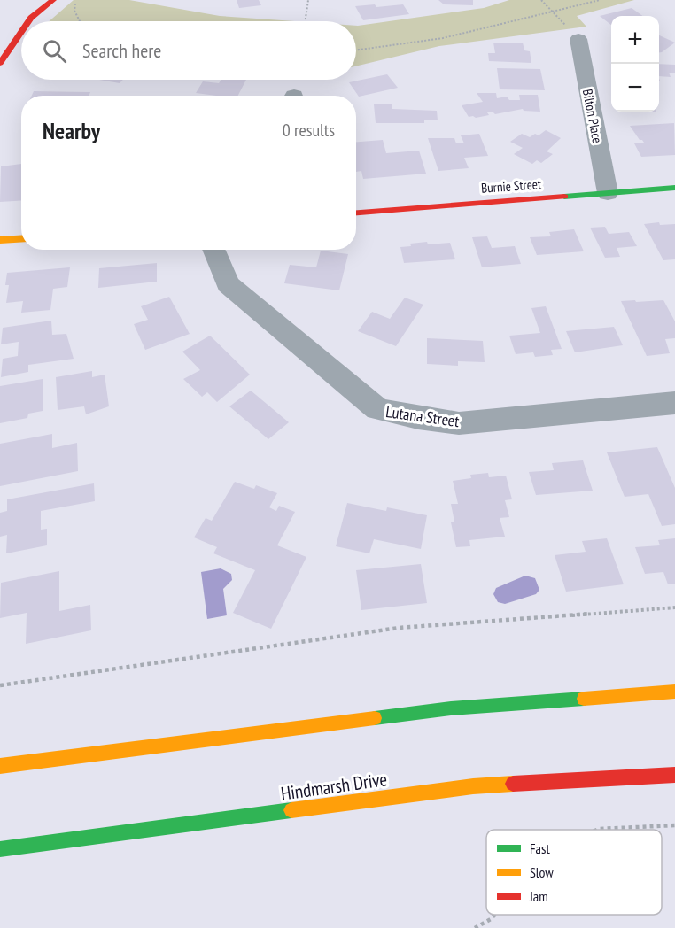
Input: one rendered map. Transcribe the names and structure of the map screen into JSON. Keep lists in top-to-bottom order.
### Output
{
  "streets": {
    "main road": ["Burnie Street", "Hindmarsh Drive"],
    "street": ["Bilton Place", "Lutana Street"]
  },
  "crossings": [
    ["Bilton Place", "Burnie Street"]
  ],
  "legend": ["Fast", "Slow", "Jam"],
  "page": {
    "map_buttons": ["+", "−"],
    "search": "Search here",
    "heading": ["Nearby", "0 results"]
  }
}
